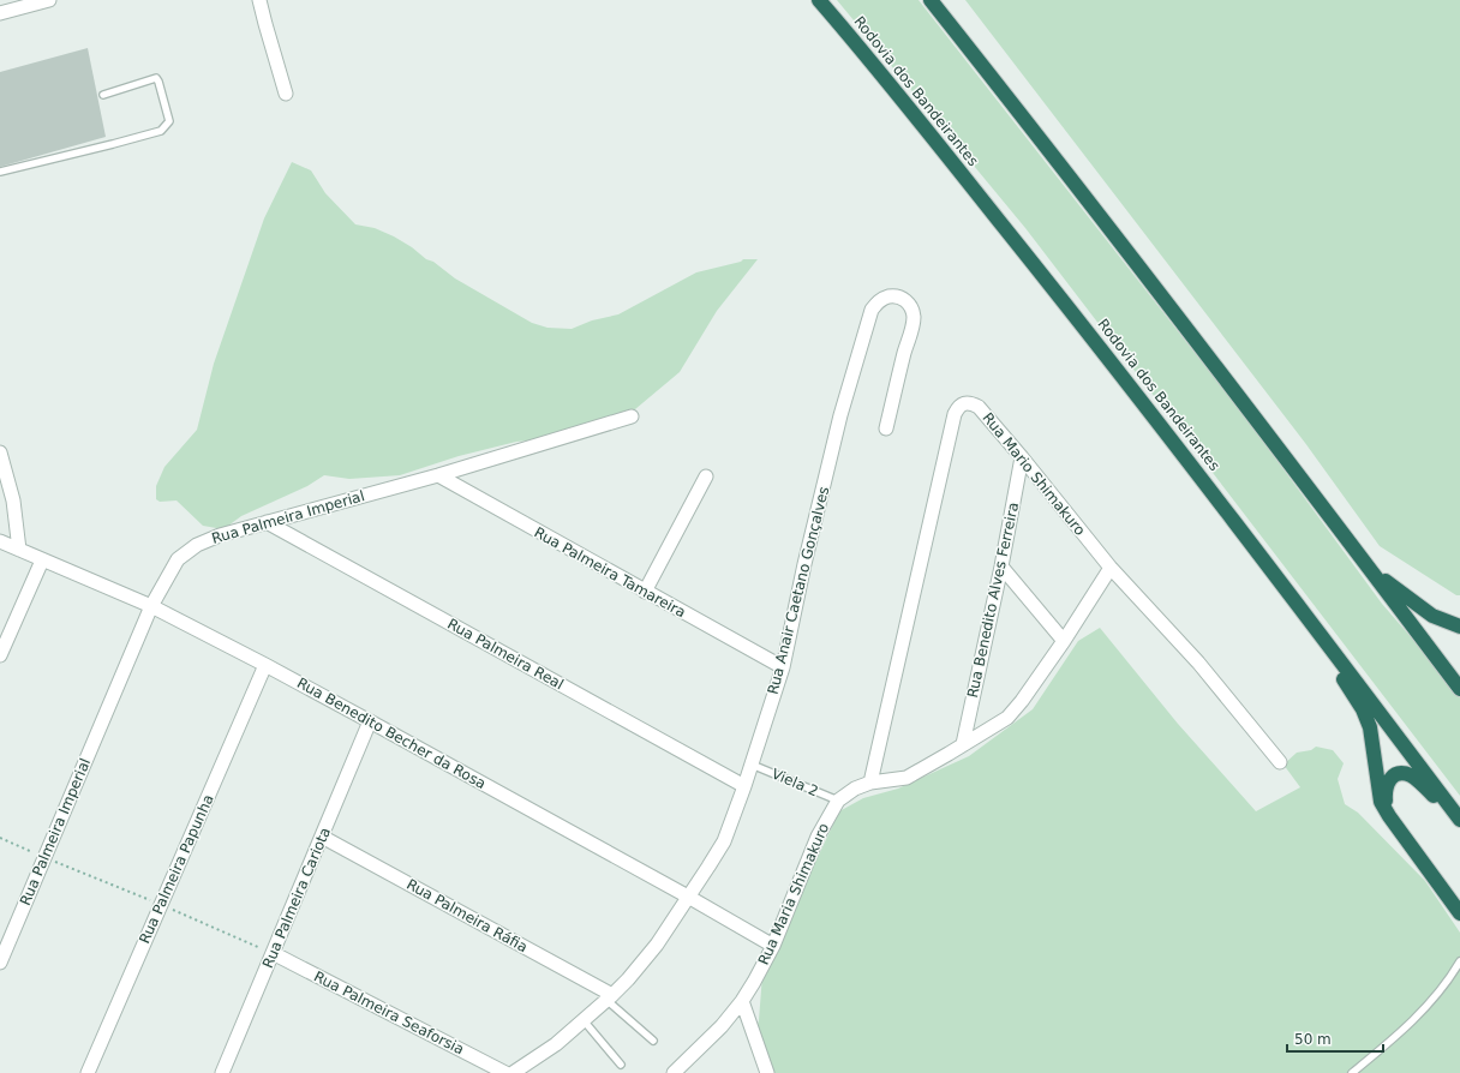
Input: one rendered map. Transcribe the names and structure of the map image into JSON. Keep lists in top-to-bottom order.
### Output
{
  "streets": {
    "highway": ["Rodovia dos Bandeirantes"],
    "street": [
      "Rua Mario Shimakuro",
      "Rua Palmeira Imperial",
      "Rua Palmeira Tamareira",
      "Rua Anair Caetano Gonçalves",
      "Rua Benedito Alves Ferreira",
      "Rua Palmeira Real",
      "Rua Benedito Becher da Rosa",
      "Rua Palmeira Papunha",
      "Rua Maria Shimakuro",
      "Rua Palmeira Cariota",
      "Rua Palmeira Ráfia",
      "Rua Palmeira Seaforsia"
    ],
    "lane": ["Viela 2"]
  },
  "crossings": [
    ["Rua Mario Shimakuro", "Rua Benedito Alves Ferreira"],
    ["Rua Mario Shimakuro", "Rua Maria Shimakuro"],
    ["Rua Palmeira Imperial", "Rua Palmeira Tamareira"],
    ["Rua Palmeira Imperial", "Rua Palmeira Real"],
    ["Rua Palmeira Imperial", "Rua Benedito Becher da Rosa"],
    ["Rua Palmeira Tamareira", "Rua Anair Caetano Gonçalves"],
    ["Rua Anair Caetano Gonçalves", "Rua Palmeira Real"],
    ["Rua Anair Caetano Gonçalves", "Rua Benedito Becher da Rosa"],
    ["Rua Anair Caetano Gonçalves", "Viela 2"],
    ["Rua Anair Caetano Gonçalves", "Rua Palmeira Ráfia"],
    ["Rua Benedito Alves Ferreira", "Rua Maria Shimakuro"],
    ["Rua Benedito Becher da Rosa", "Rua Palmeira Papunha"],
    ["Rua Benedito Becher da Rosa", "Rua Maria Shimakuro"],
    ["Rua Benedito Becher da Rosa", "Rua Palmeira Cariota"],
    ["Viela 2", "Rua Maria Shimakuro"],
    ["Rua Palmeira Cariota", "Rua Palmeira Ráfia"],
    ["Rua Palmeira Cariota", "Rua Palmeira Seaforsia"]
  ],
  "scale_bar": "50 m"
}
